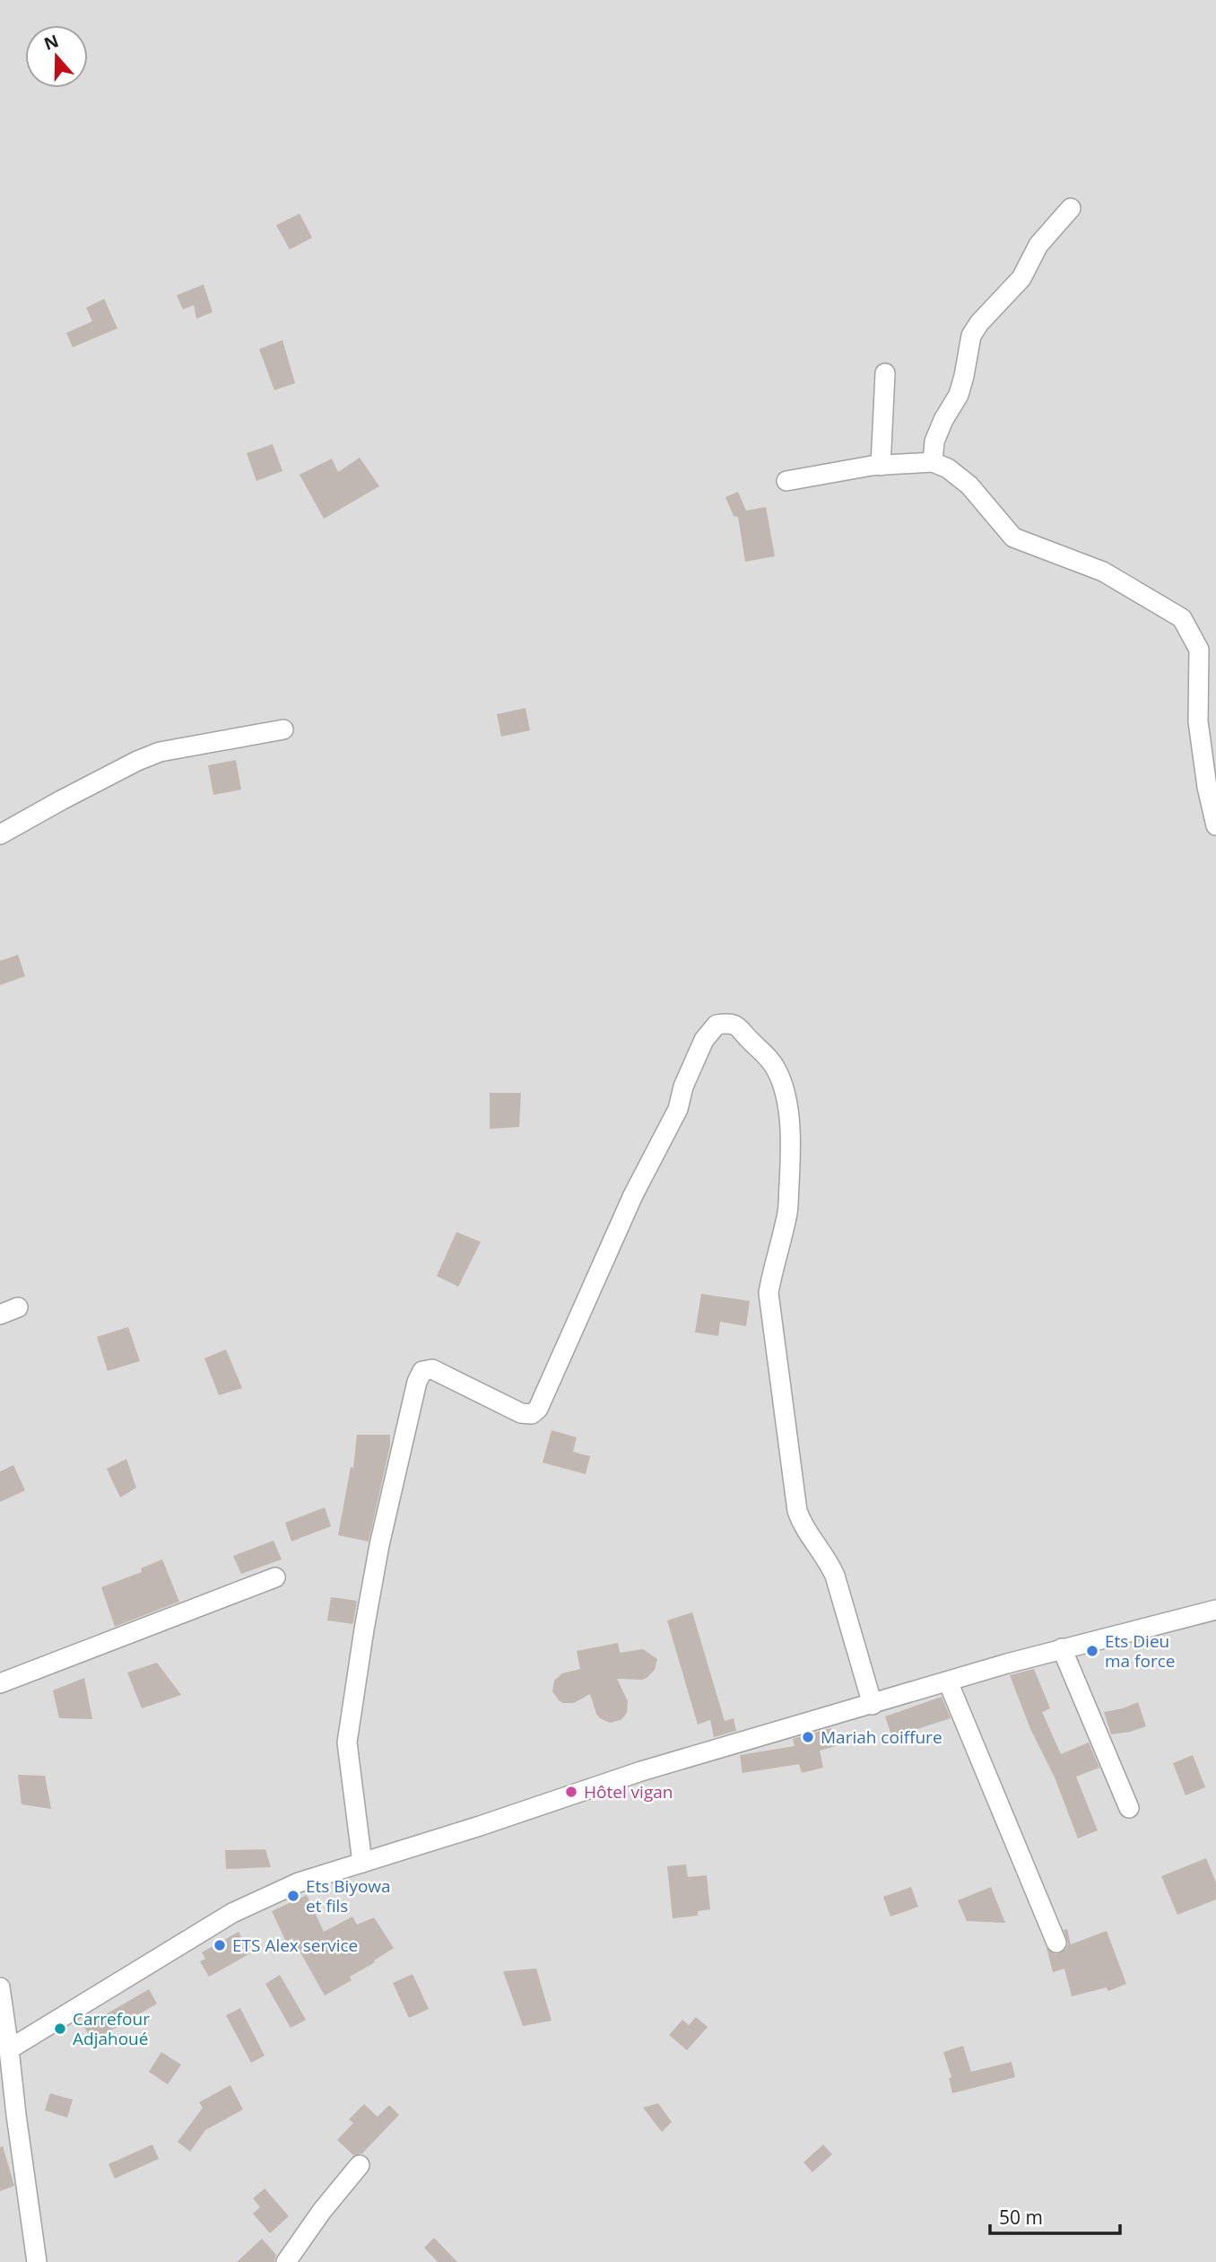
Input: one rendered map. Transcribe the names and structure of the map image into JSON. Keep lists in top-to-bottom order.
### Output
{
  "places": [
    "Ets Dieu ma force",
    "Mariah coiffure",
    "Hôtel vigan",
    "Ets Biyowa et fils",
    "ETS Alex service",
    "Carrefour Adjahoué"
  ],
  "scale_bar": "50 m",
  "north": "top"
}
